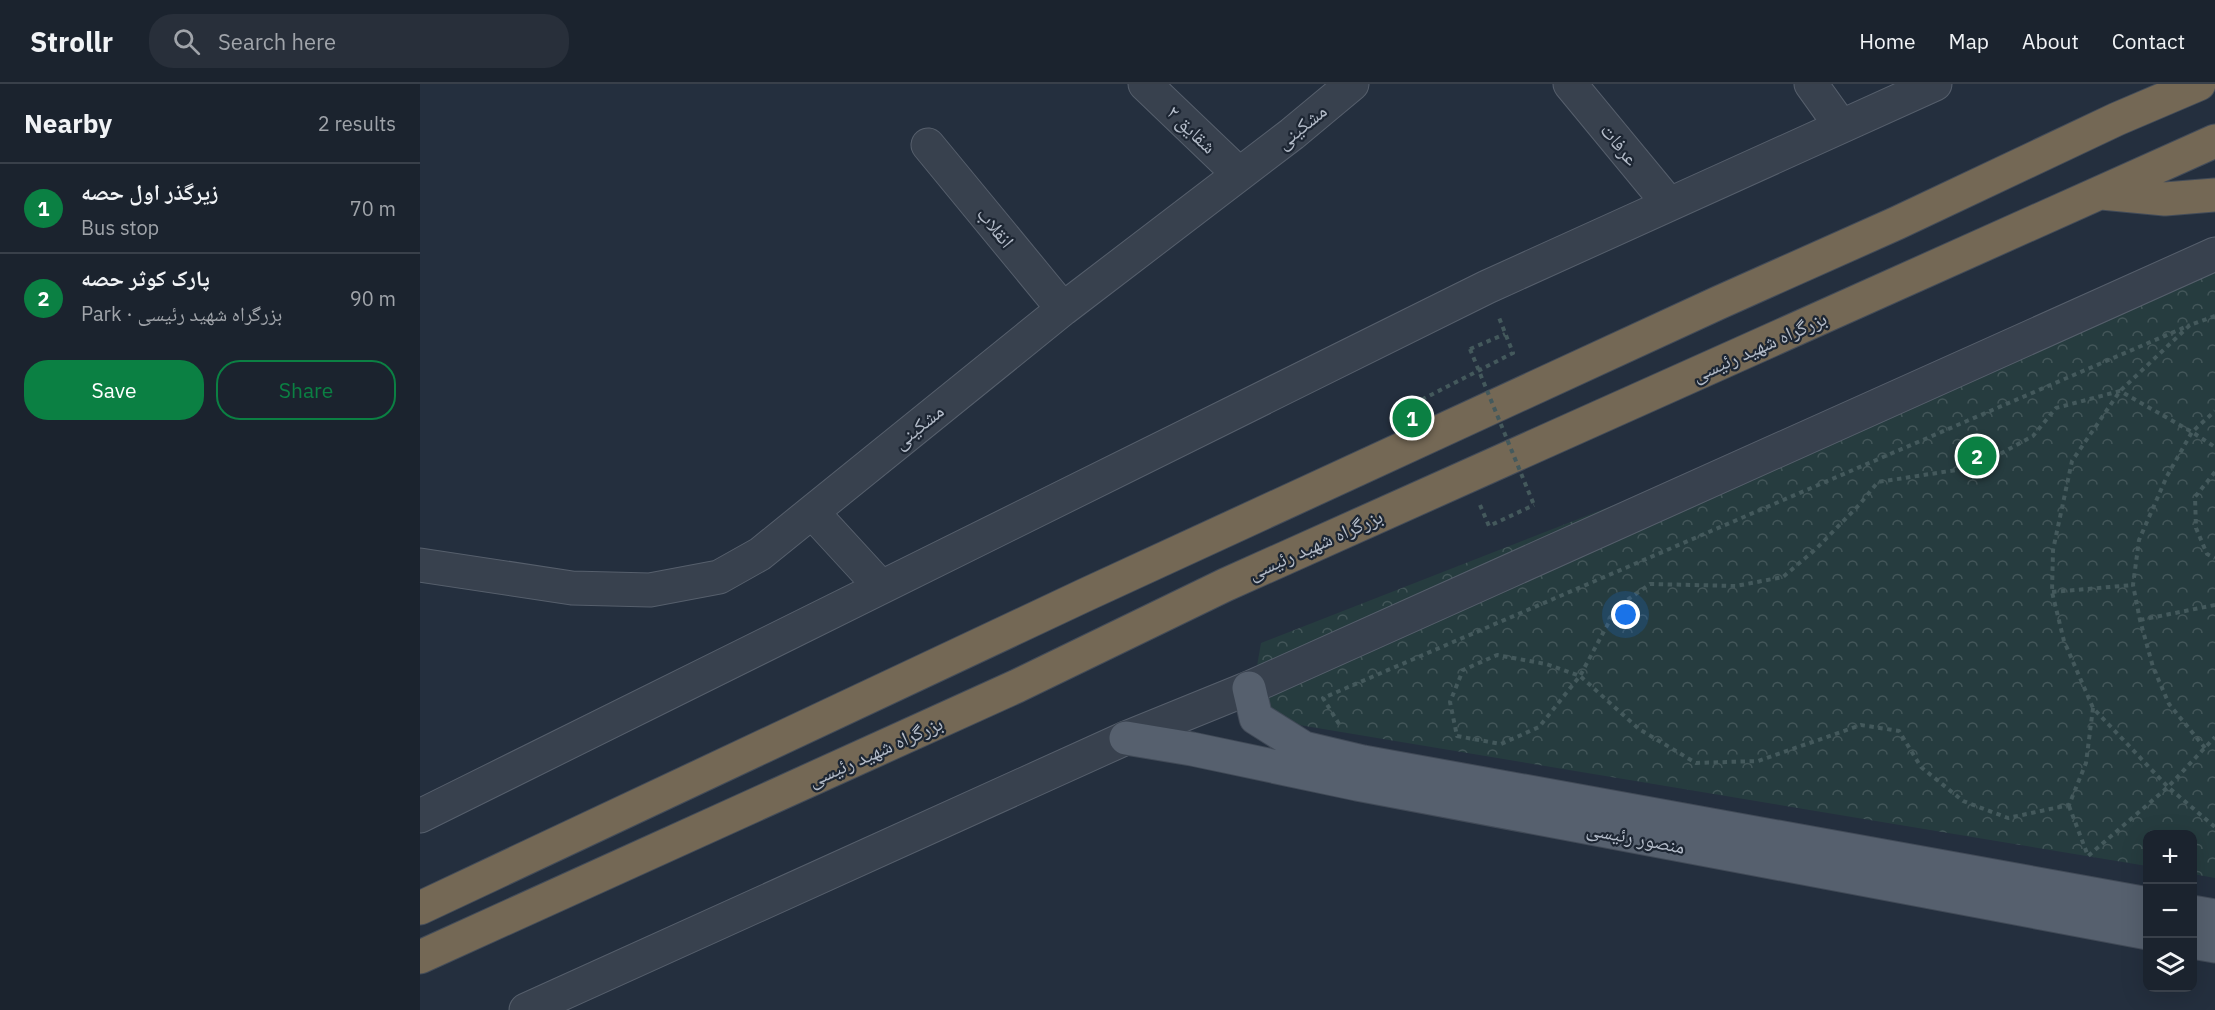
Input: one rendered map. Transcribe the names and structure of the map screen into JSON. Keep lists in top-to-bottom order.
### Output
{
  "streets": {
    "highway": ["بزرگراه شهید رئیسی"],
    "main road": ["منصور رئیسی"],
    "street": [
      "مشکینی",
      "شقایق ۲",
      "عرفات",
      "انقلاب"
    ]
  },
  "crossings": [
    ["مشکینی", "شقایق ۲"],
    ["مشکینی", "انقلاب"]
  ],
  "page": {
    "header": "Strollr",
    "search": "Search here",
    "nav": [
      "Home",
      "Map",
      "About",
      "Contact"
    ],
    "heading": ["Nearby", "2 results"],
    "list": [
      {
        "mark": "1",
        "name": "زیرگذر اول حصه",
        "note": "Bus stop",
        "value": "70 m"
      },
      {
        "mark": "2",
        "name": "پارک کوثر حصه",
        "note": "Park · بزرگراه شهید رئیسی",
        "value": "90 m"
      }
    ],
    "buttons": ["Save", "Share"],
    "pins": ["1", "2"],
    "map_buttons": ["+", "−"]
  }
}
